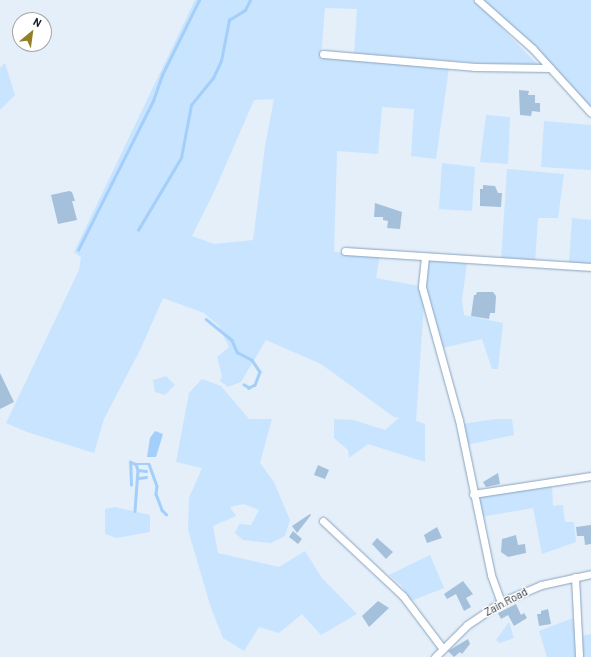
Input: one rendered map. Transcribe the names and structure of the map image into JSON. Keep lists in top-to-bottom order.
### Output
{
  "streets": {
    "street": ["Zain Road"]
  },
  "north": "top right"
}
